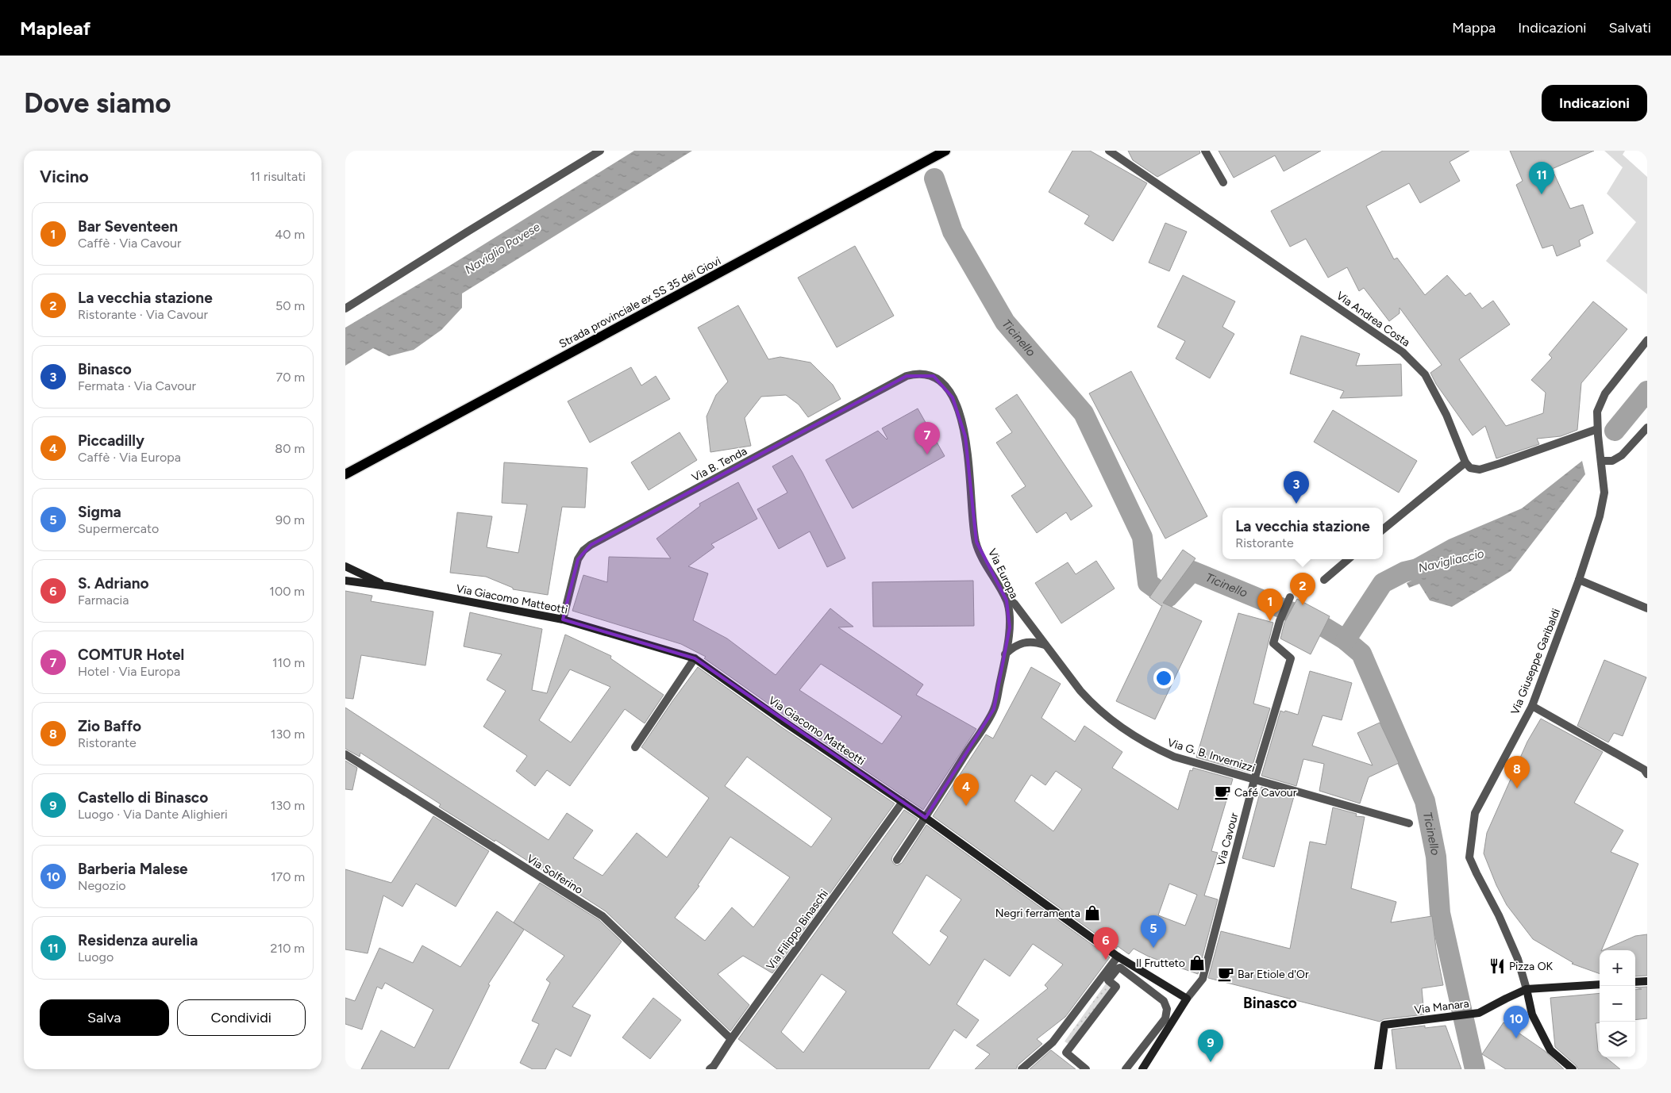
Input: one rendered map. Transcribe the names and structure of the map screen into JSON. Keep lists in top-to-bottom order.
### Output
{
  "streets": {
    "main road": ["Strada provinciale ex SS 35 dei Giovi"],
    "street": [
      "Via Andrea Costa",
      "Via B. Tenda",
      "Via Europa",
      "Via Giacomo Matteotti",
      "Via Giuseppe Garibaldi",
      "Via G. B. Invernizzi",
      "Via Cavour",
      "Via Solferino",
      "Via Filippo Binaschi",
      "Via Manara"
    ]
  },
  "crossings": [
    ["Via B. Tenda", "Via Europa"],
    ["Via B. Tenda", "Via Giacomo Matteotti"],
    ["Via Europa", "Via Giacomo Matteotti"],
    ["Via Europa", "Via G. B. Invernizzi"],
    ["Via Giacomo Matteotti", "Via Cavour"],
    ["Via Giacomo Matteotti", "Via Filippo Binaschi"],
    ["Via Giuseppe Garibaldi", "Via Manara"],
    ["Via G. B. Invernizzi", "Via Cavour"],
    ["Via Solferino", "Via Filippo Binaschi"]
  ],
  "districts": ["Binasco"],
  "water": ["Naviglio Pavese", "Ticinello", "Navigliaccio"],
  "places": {
    "cafe": ["Café Cavour", "Bar Etiole d'Or"],
    "shop": ["Negri ferramenta", "Il Frutteto"],
    "restaurant": ["Pizza OK"]
  },
  "page": {
    "header": "Mapleaf",
    "nav": ["Mappa", "Indicazioni", "Salvati"],
    "buttons": [
      "Indicazioni",
      ["Salva", "Condividi"]
    ],
    "title": "Dove siamo",
    "heading": ["Vicino", "11 risultati"],
    "pins": [
      "11",
      "7",
      "3",
      "2",
      "1",
      "8",
      "4",
      "5",
      "6",
      "10",
      "9"
    ],
    "list": [
      {
        "mark": "1",
        "name": "Bar Seventeen",
        "note": "Caffè · Via Cavour",
        "value": "40 m"
      },
      {
        "mark": "2",
        "name": "La vecchia stazione",
        "note": "Ristorante · Via Cavour",
        "value": "50 m"
      },
      {
        "mark": "3",
        "name": "Binasco",
        "note": "Fermata · Via Cavour",
        "value": "70 m"
      },
      {
        "mark": "4",
        "name": "Piccadilly",
        "note": "Caffè · Via Europa",
        "value": "80 m"
      },
      {
        "mark": "5",
        "name": "Sigma",
        "note": "Supermercato",
        "value": "90 m"
      },
      {
        "mark": "6",
        "name": "S. Adriano",
        "note": "Farmacia",
        "value": "100 m"
      },
      {
        "mark": "7",
        "name": "COMTUR Hotel",
        "note": "Hotel · Via Europa",
        "value": "110 m"
      },
      {
        "mark": "8",
        "name": "Zio Baffo",
        "note": "Ristorante",
        "value": "130 m"
      },
      {
        "mark": "9",
        "name": "Castello di Binasco",
        "note": "Luogo · Via Dante Alighieri",
        "value": "130 m"
      },
      {
        "mark": "10",
        "name": "Barberia Malese",
        "note": "Negozio",
        "value": "170 m"
      },
      {
        "mark": "11",
        "name": "Residenza aurelia",
        "note": "Luogo",
        "value": "210 m"
      }
    ],
    "popup": ["La vecchia stazione", "Ristorante"],
    "map_buttons": ["+", "−"]
  }
}
